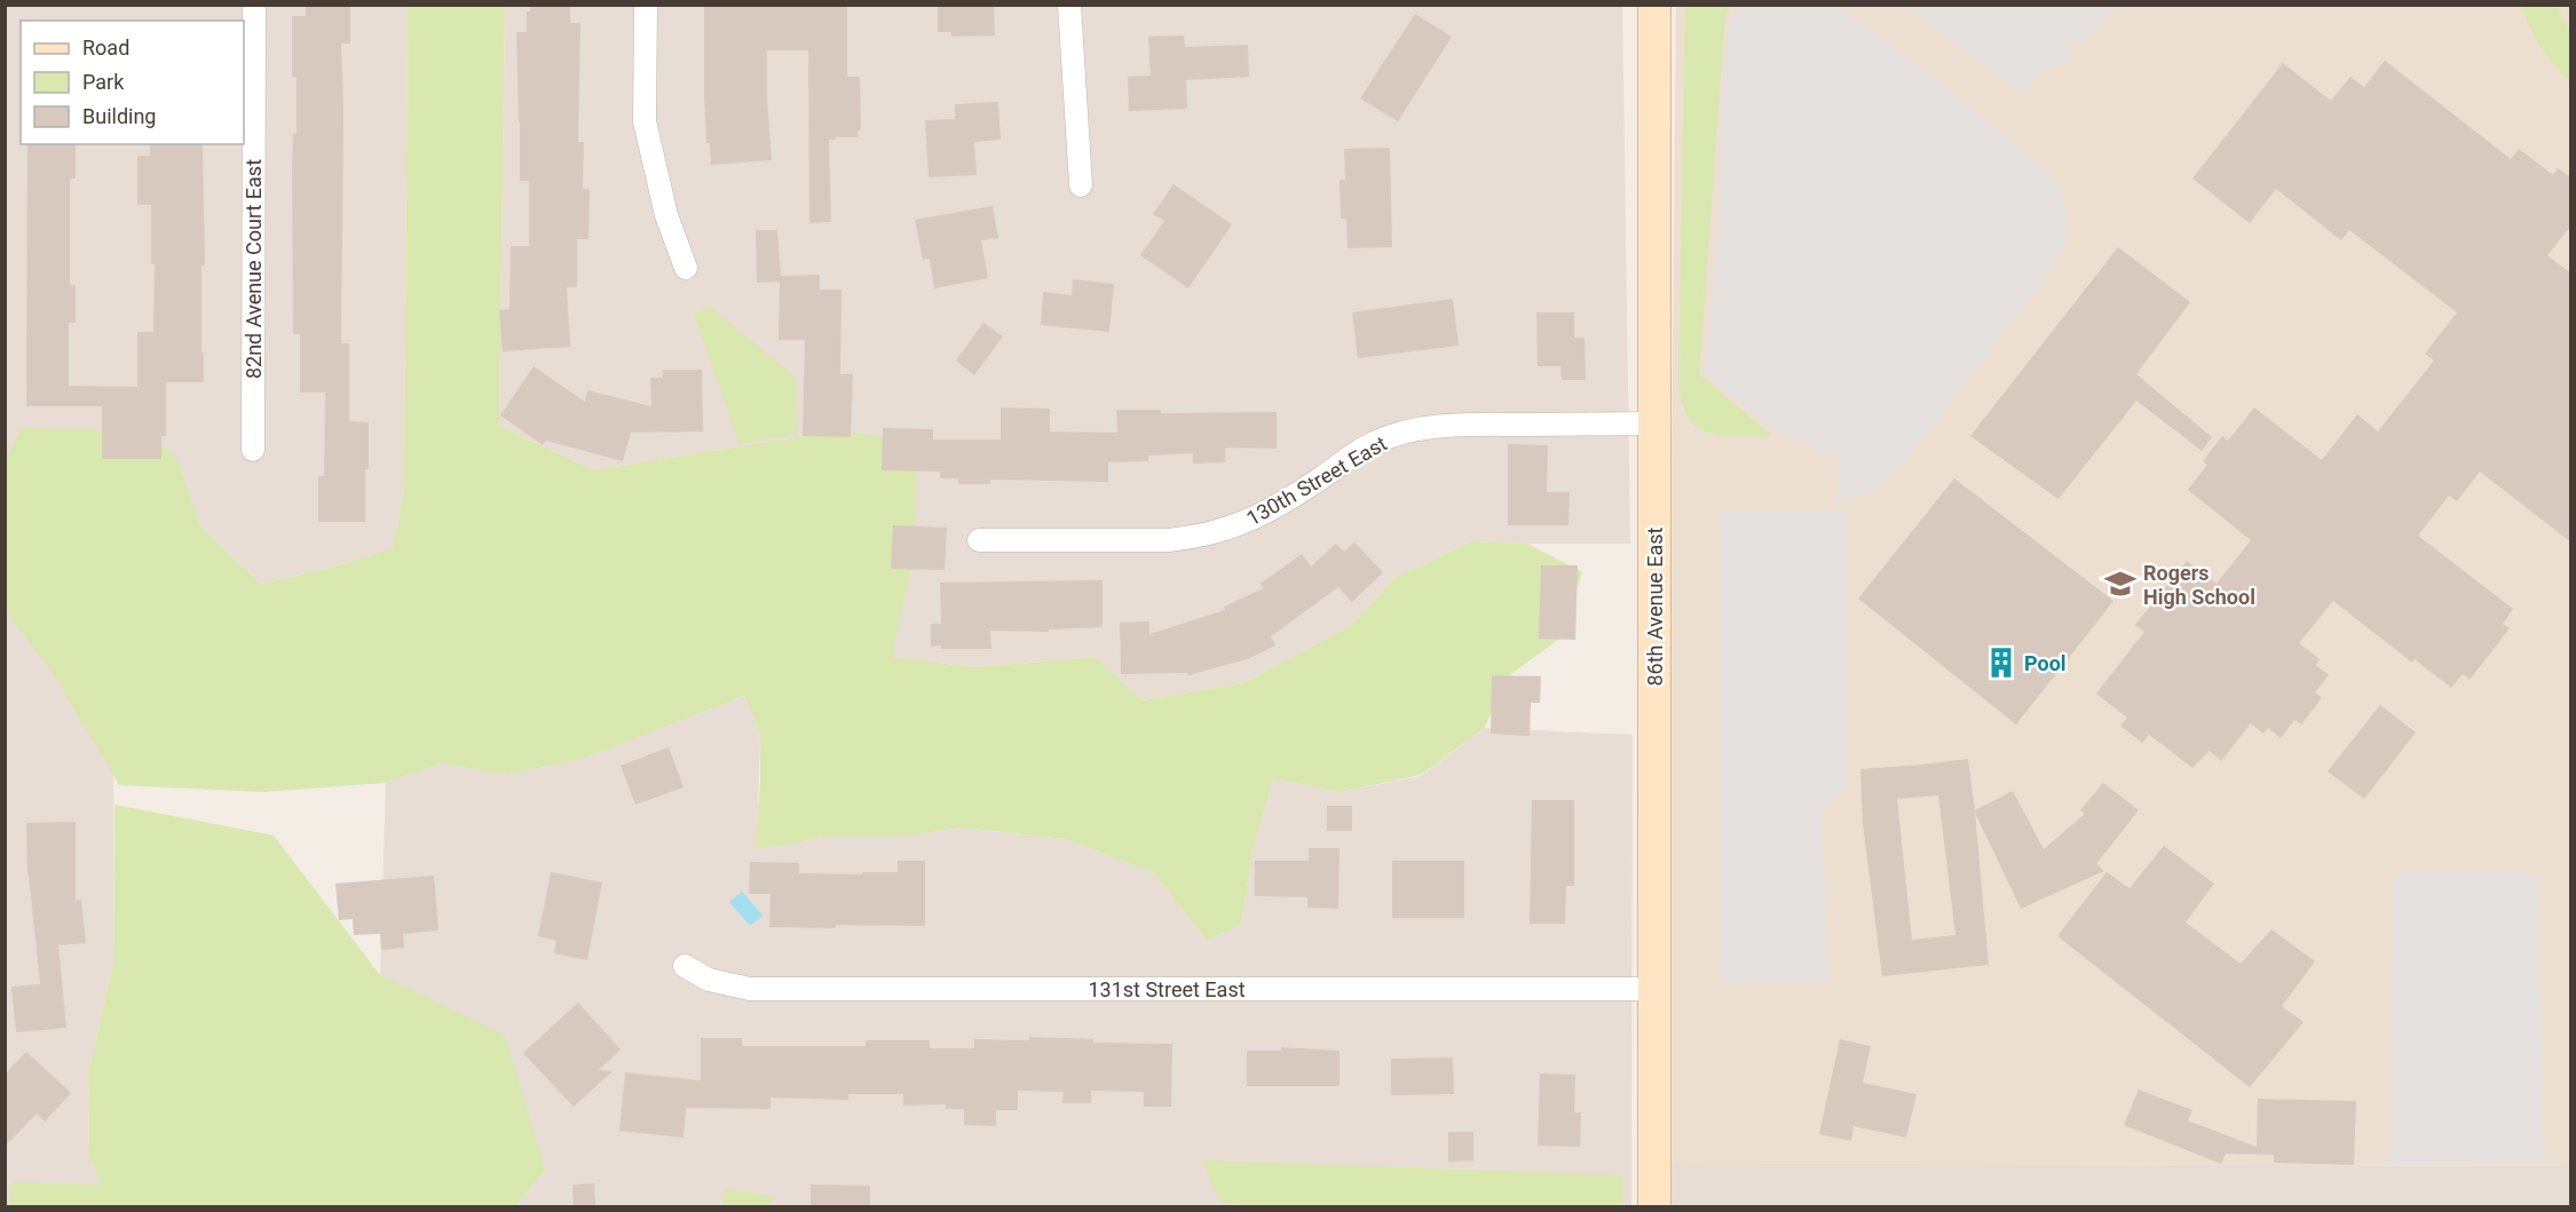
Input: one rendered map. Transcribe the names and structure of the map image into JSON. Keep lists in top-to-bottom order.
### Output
{
  "streets": {
    "street": [
      "82nd Avenue Court East",
      "130th Street East",
      "86th Avenue East",
      "131st Street East"
    ]
  },
  "crossings": [
    ["130th Street East", "86th Avenue East"],
    ["86th Avenue East", "131st Street East"]
  ],
  "places": {
    "school or university": ["Rogers High School"],
    "building": ["Pool"]
  },
  "legend": ["Road", "Park", "Building"]
}
